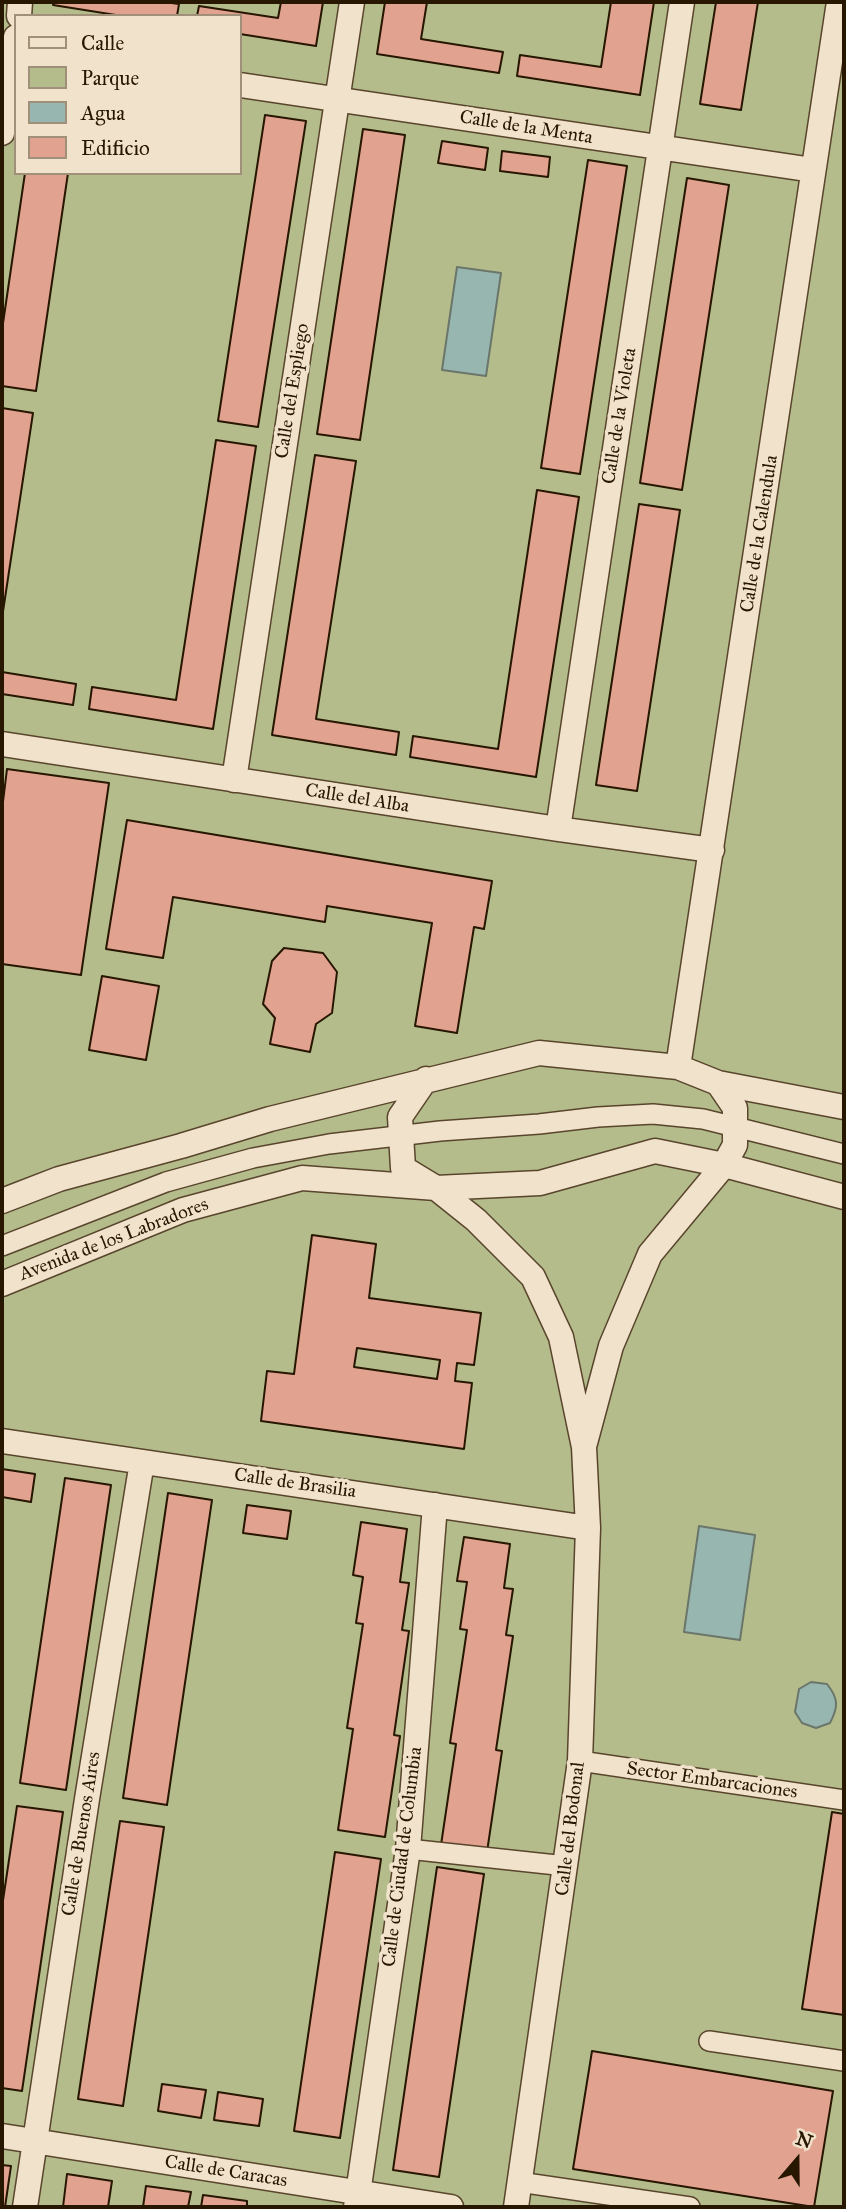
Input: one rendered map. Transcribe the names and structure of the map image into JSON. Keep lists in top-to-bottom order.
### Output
{
  "streets": {
    "street": [
      "Calle de la Menta",
      "Calle del Espliego",
      "Calle de la Violeta",
      "Calle de la Calendula",
      "Calle del Alba",
      "Avenida de los Labradores",
      "Calle de Brasilia",
      "Sector Embarcaciones",
      "Calle del Bodonal",
      "Calle de Buenos Aires",
      "Calle de Ciudad de Columbia",
      "Calle de Caracas"
    ]
  },
  "crossings": [
    ["Calle de la Menta", "Calle del Espliego"],
    ["Calle de la Menta", "Calle de la Violeta"],
    ["Calle de la Menta", "Calle de la Calendula"],
    ["Calle del Espliego", "Calle del Alba"],
    ["Calle de la Violeta", "Calle del Alba"],
    ["Calle de la Calendula", "Calle del Alba"],
    ["Avenida de los Labradores", "Calle del Bodonal"],
    ["Calle de Brasilia", "Calle del Bodonal"],
    ["Calle de Brasilia", "Calle de Buenos Aires"],
    ["Calle de Brasilia", "Calle de Ciudad de Columbia"],
    ["Sector Embarcaciones", "Calle del Bodonal"],
    ["Calle de Buenos Aires", "Calle de Caracas"],
    ["Calle de Ciudad de Columbia", "Calle de Caracas"]
  ],
  "legend": [
    "Calle",
    "Parque",
    "Agua",
    "Edificio"
  ],
  "north": "top"
}
